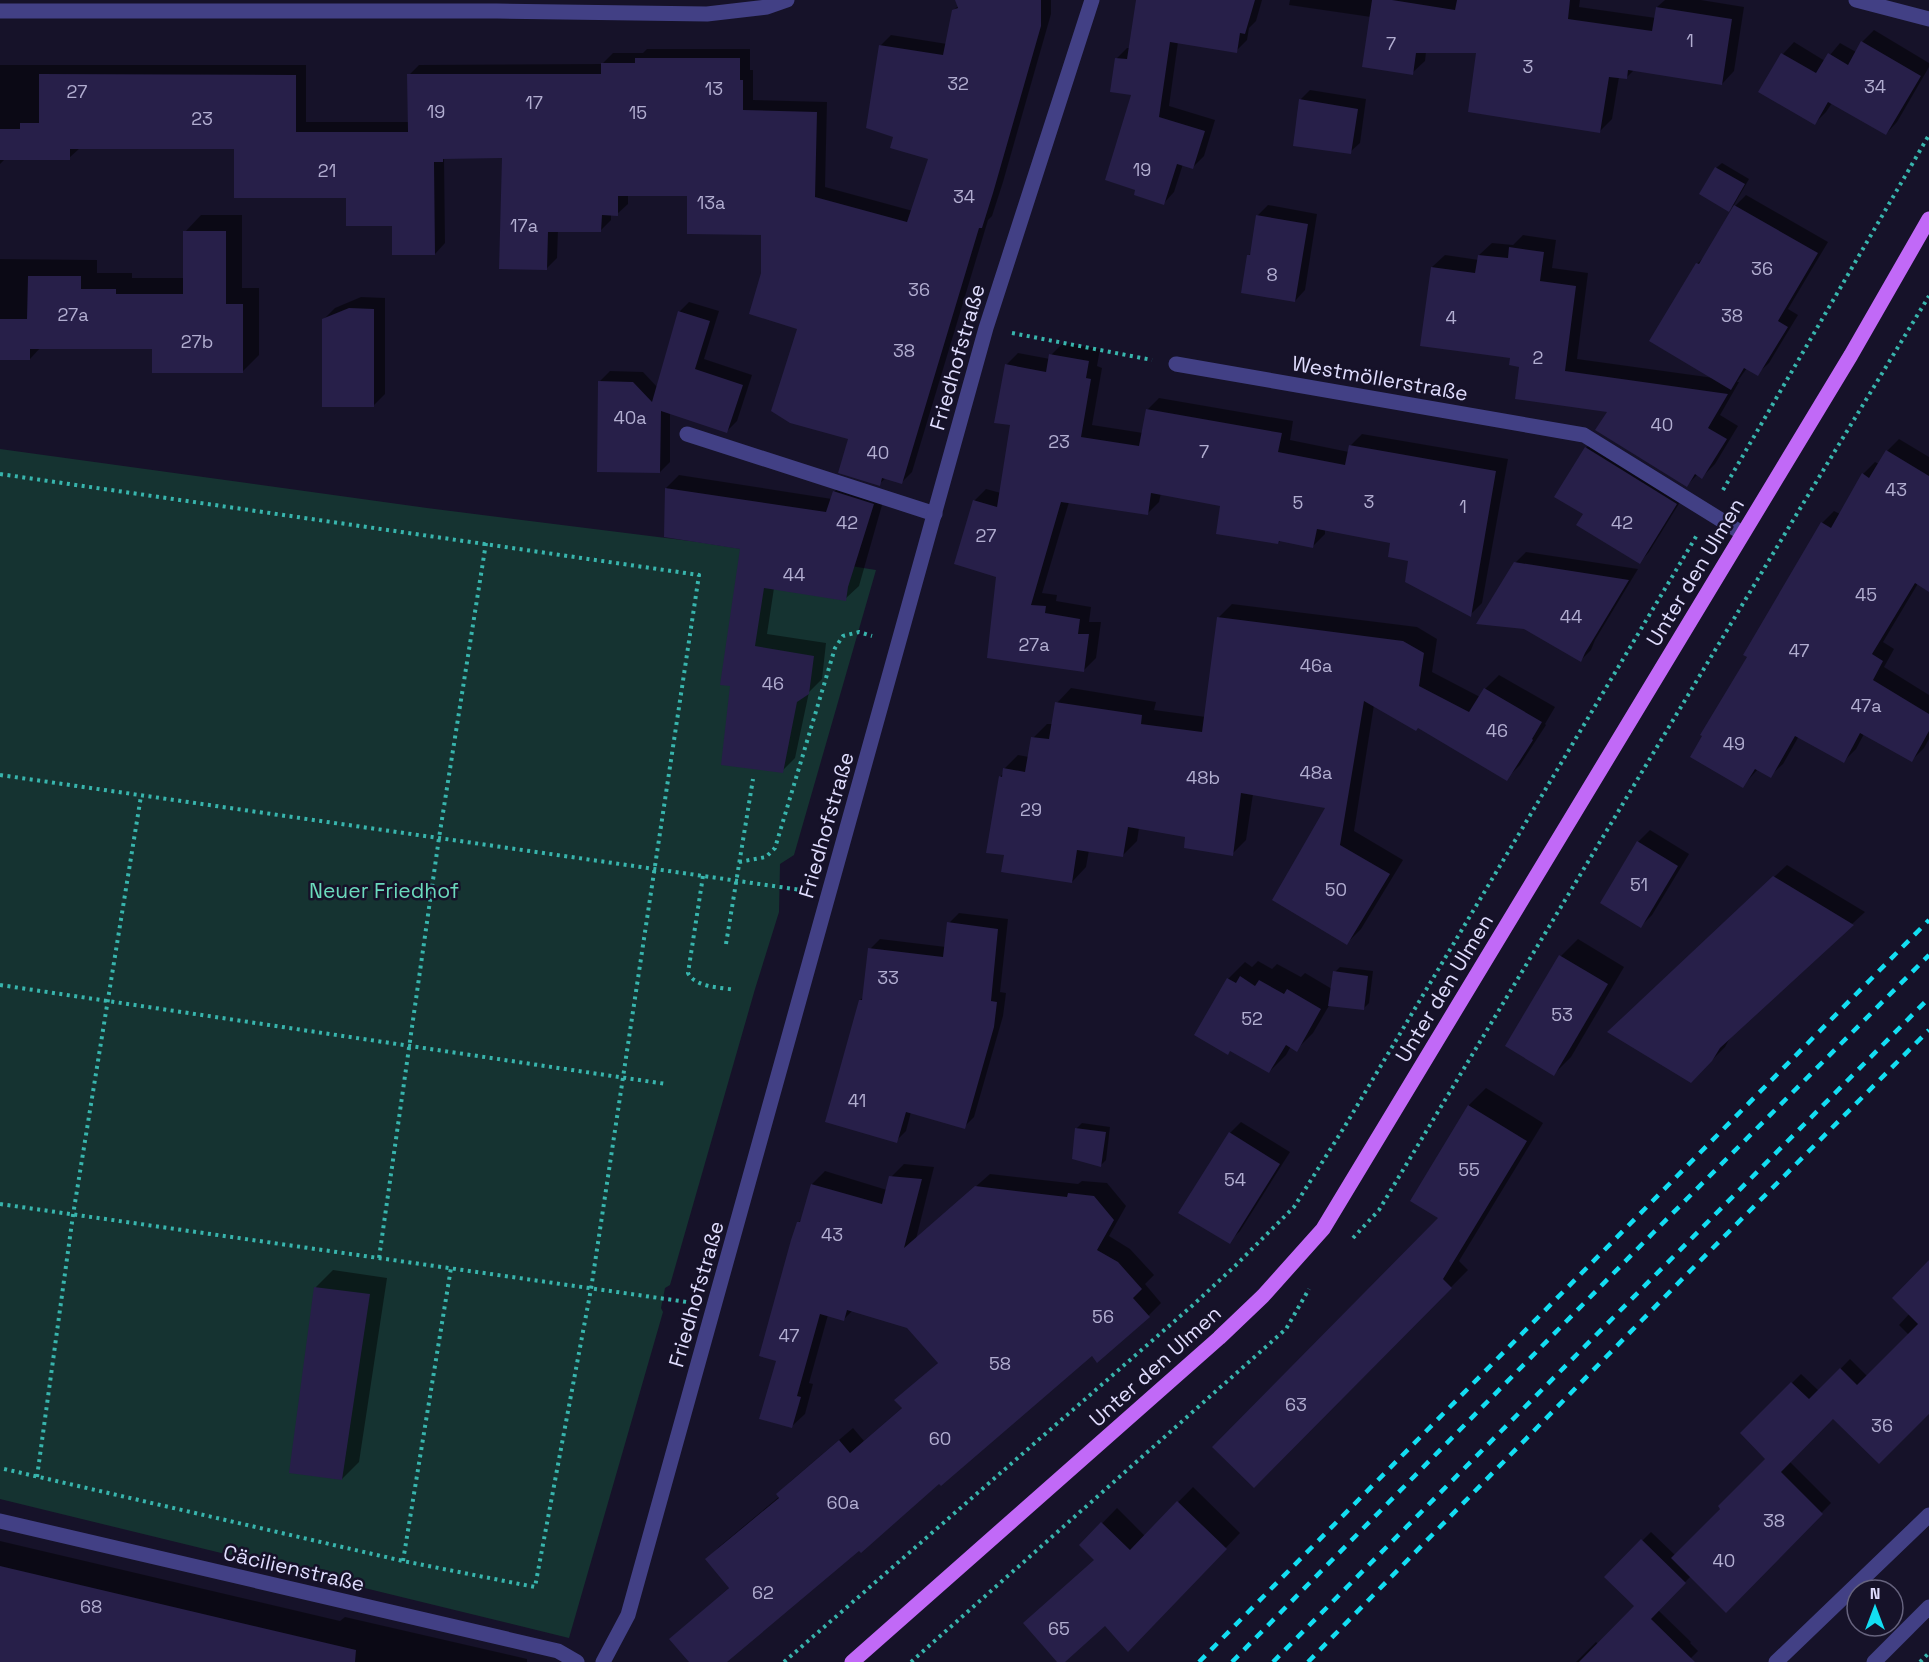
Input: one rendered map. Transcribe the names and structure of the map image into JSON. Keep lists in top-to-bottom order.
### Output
{
  "streets": {
    "main road": ["Unter den Ulmen"],
    "street": ["Friedhofstraße", "Westmöllerstraße", "Cäcilienstraße"]
  },
  "crossings": [
    ["Westmöllerstraße", "Unter den Ulmen"]
  ],
  "parks": ["Neuer Friedhof"],
  "house_numbers": [
    "1",
    "7",
    "3",
    "32",
    "34",
    "13",
    "27",
    "17",
    "19",
    "15",
    "23",
    "19",
    "21",
    "34",
    "13a",
    "17a",
    "36",
    "8",
    "36",
    "27a",
    "38",
    "4",
    "27b",
    "38",
    "2",
    "40a",
    "40",
    "23",
    "7",
    "40",
    "43",
    "3",
    "5",
    "1",
    "42",
    "42",
    "27",
    "44",
    "45",
    "44",
    "27a",
    "47",
    "46a",
    "46",
    "47a",
    "46",
    "49",
    "48a",
    "48b",
    "29",
    "51",
    "50",
    "33",
    "53",
    "52",
    "41",
    "55",
    "54",
    "43",
    "56",
    "47",
    "58",
    "63",
    "36",
    "60",
    "60a",
    "38",
    "40",
    "62",
    "68",
    "65"
  ],
  "north": "top"
}
